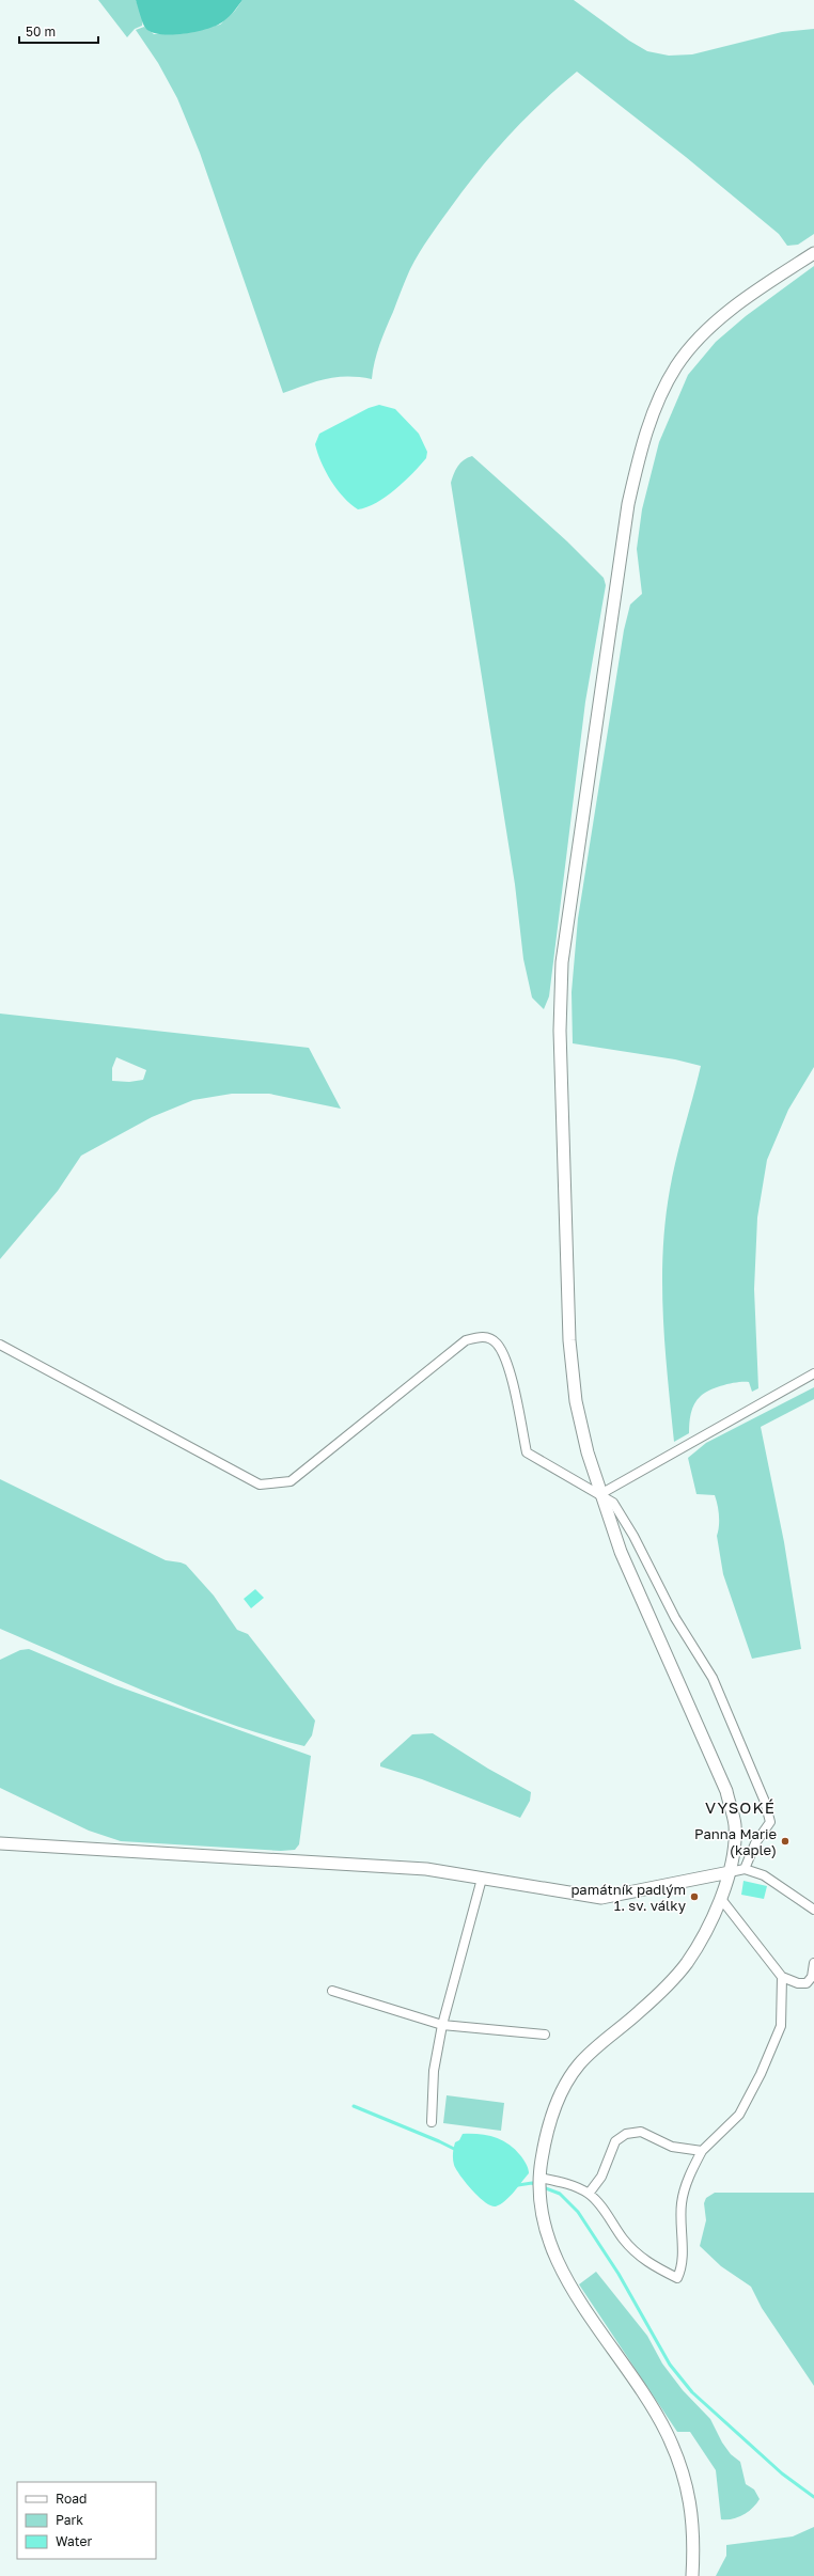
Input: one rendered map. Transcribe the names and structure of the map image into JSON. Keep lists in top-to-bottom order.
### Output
{
  "districts": ["VYSOKÉ"],
  "places": ["Panna Marie (kaple)", "památník padlým 1. sv. války"],
  "legend": ["Road", "Park", "Water"],
  "scale_bar": "50 m"
}
